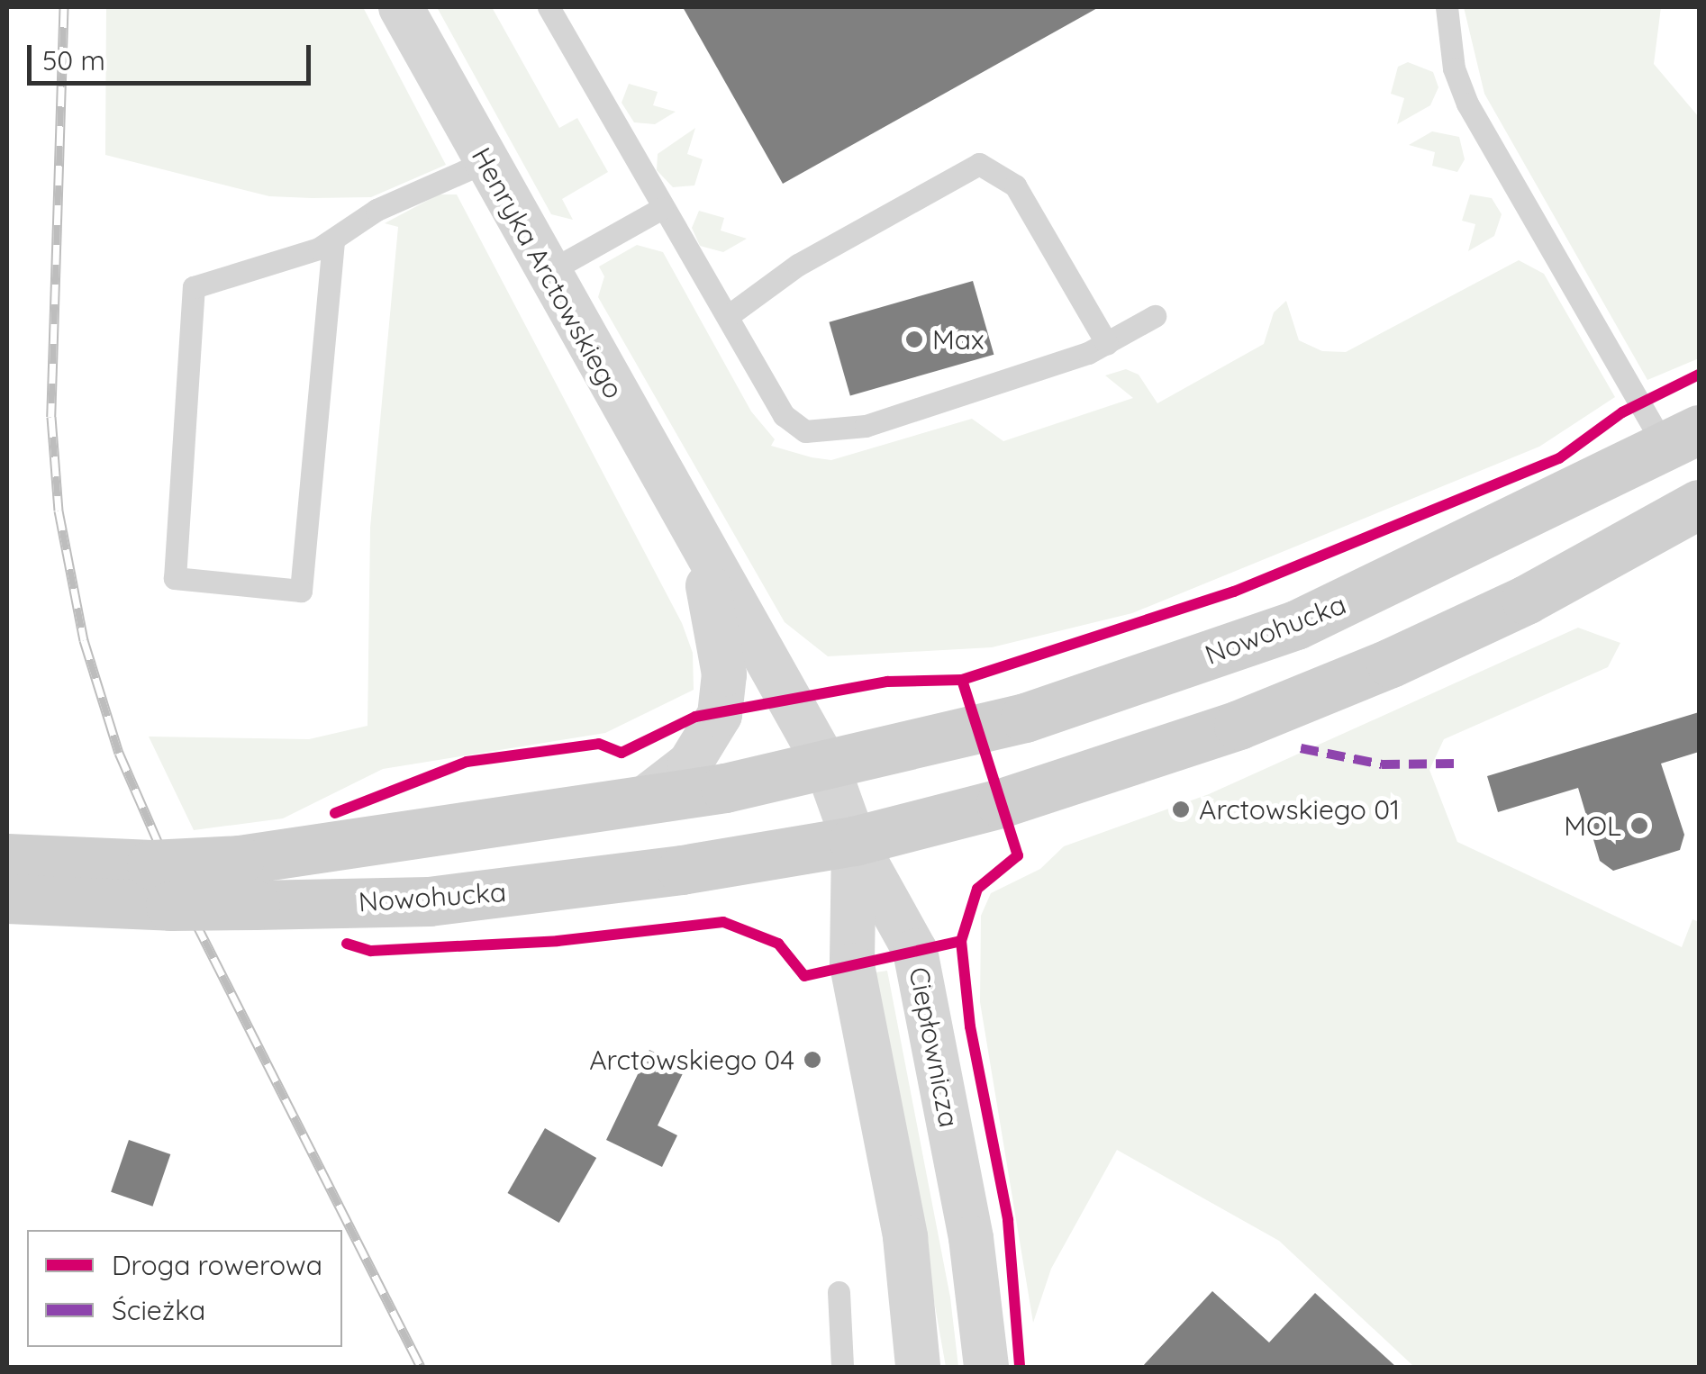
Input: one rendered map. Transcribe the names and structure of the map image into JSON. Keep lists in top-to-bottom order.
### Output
{
  "streets": {
    "main road": ["Nowohucka"],
    "street": ["Henryka Arctowskiego", "Ciepłownicza"]
  },
  "crossings": [
    ["Henryka Arctowskiego", "Nowohucka"],
    ["Nowohucka", "Ciepłownicza"]
  ],
  "places": [
    "Max",
    "Arctowskiego 01",
    "MOL",
    "Arctowskiego 04"
  ],
  "legend": ["Droga rowerowa", "Ścieżka"],
  "scale_bar": "50 m"
}
